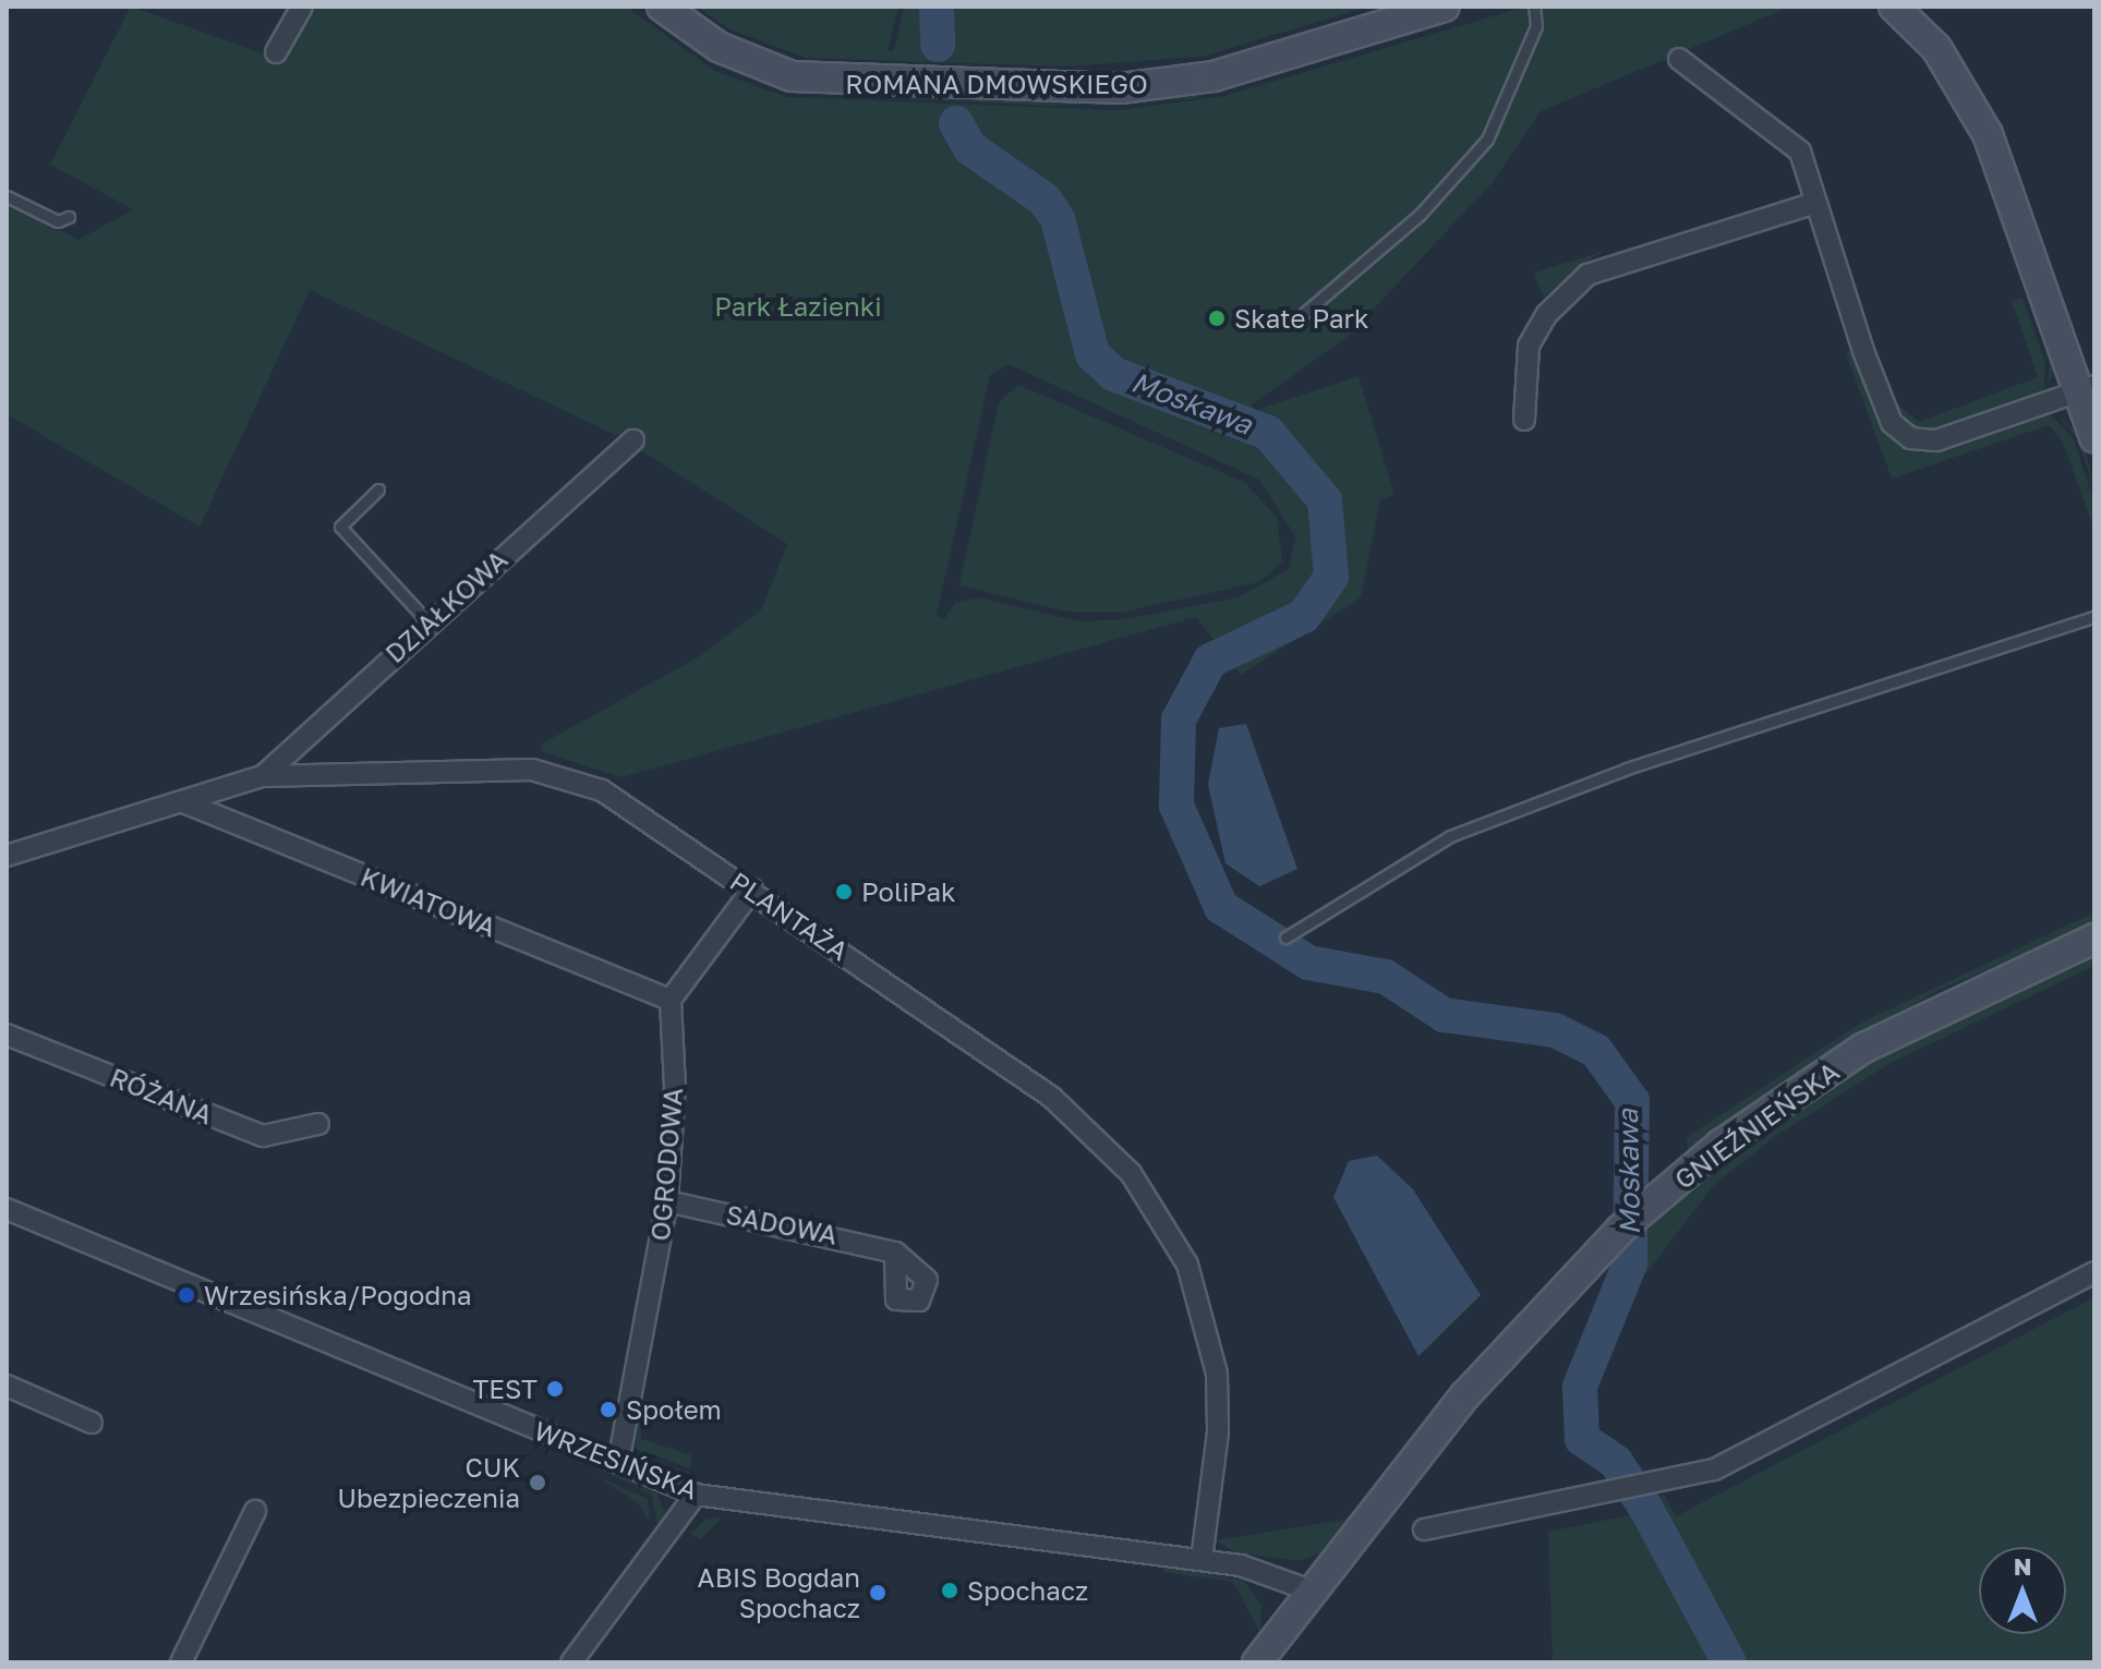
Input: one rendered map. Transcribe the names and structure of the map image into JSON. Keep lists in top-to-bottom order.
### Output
{
  "streets": {
    "street": [
      "ROMANA DMOWSKIEGO",
      "DZIAŁKOWA",
      "KWIATOWA",
      "PLANTAŻA",
      "RÓŻANA",
      "GNIEŹNIEŃSKA",
      "OGRODOWA",
      "SADOWA",
      "WRZESIŃSKA"
    ]
  },
  "crossings": [
    ["DZIAŁKOWA", "PLANTAŻA"],
    ["KWIATOWA", "PLANTAŻA"],
    ["KWIATOWA", "OGRODOWA"],
    ["PLANTAŻA", "WRZESIŃSKA"],
    ["GNIEŹNIEŃSKA", "WRZESIŃSKA"],
    ["OGRODOWA", "SADOWA"],
    ["OGRODOWA", "WRZESIŃSKA"]
  ],
  "water": ["Moskawa"],
  "parks": ["Park Łazienki"],
  "places": [
    "Skate Park",
    "PoliPak",
    "Wrzesińska/Pogodna",
    "TEST",
    "Społem",
    "CUK Ubezpieczenia",
    "Spochacz",
    "ABIS Bogdan Spochacz"
  ],
  "north": "top"
}
